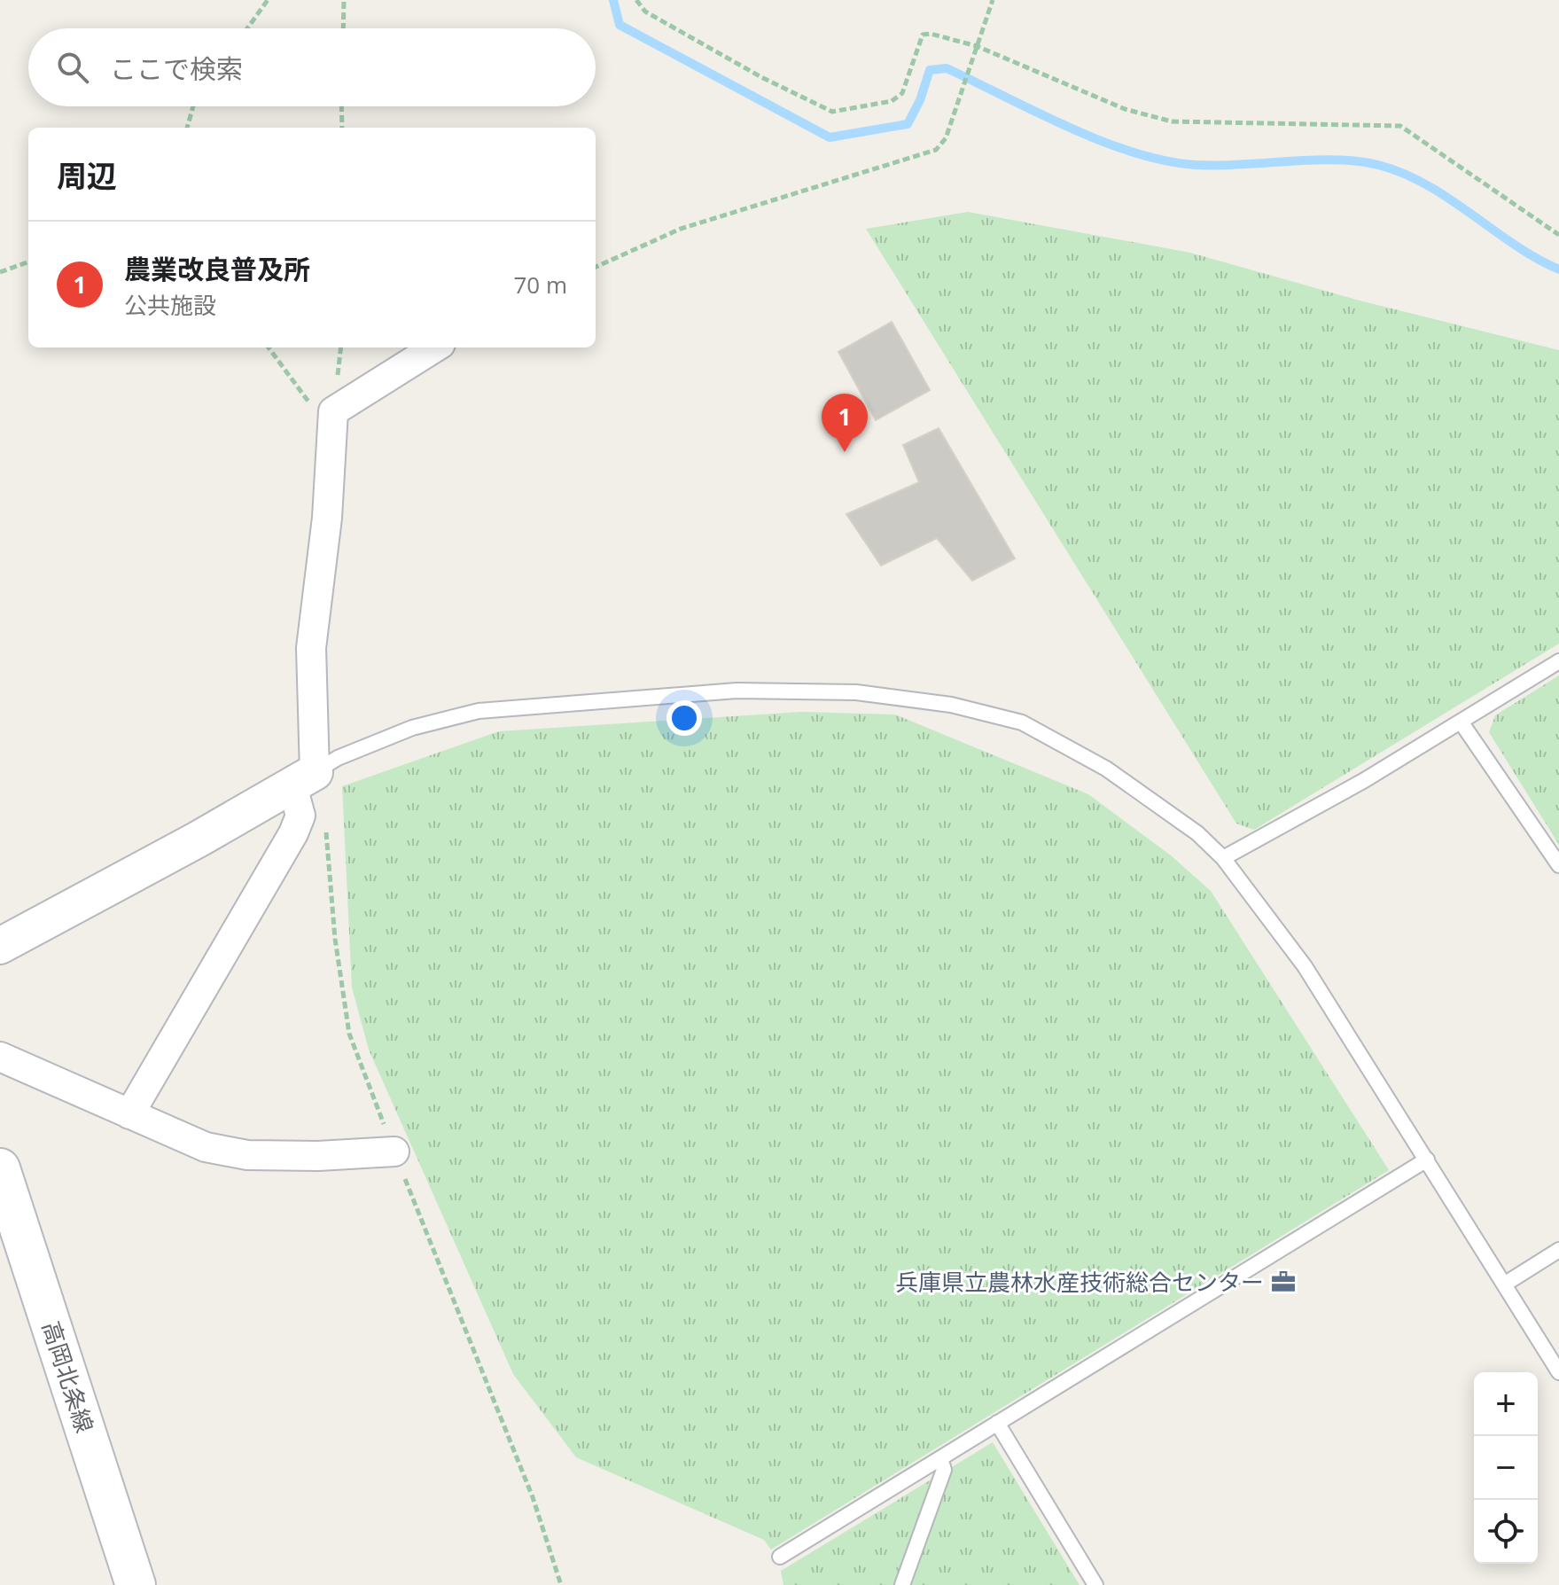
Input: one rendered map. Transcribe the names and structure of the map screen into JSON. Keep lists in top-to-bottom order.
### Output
{
  "streets": {
    "main road": ["高岡北条線"]
  },
  "places": {
    "office": ["兵庫県立農林水産技術総合センター"]
  },
  "page": {
    "search": "ここで検索",
    "heading": "周辺",
    "list": [
      {
        "mark": "1",
        "name": "農業改良普及所",
        "note": "公共施設",
        "value": "70 m"
      }
    ],
    "pins": "1",
    "map_buttons": ["+", "−"]
  }
}
